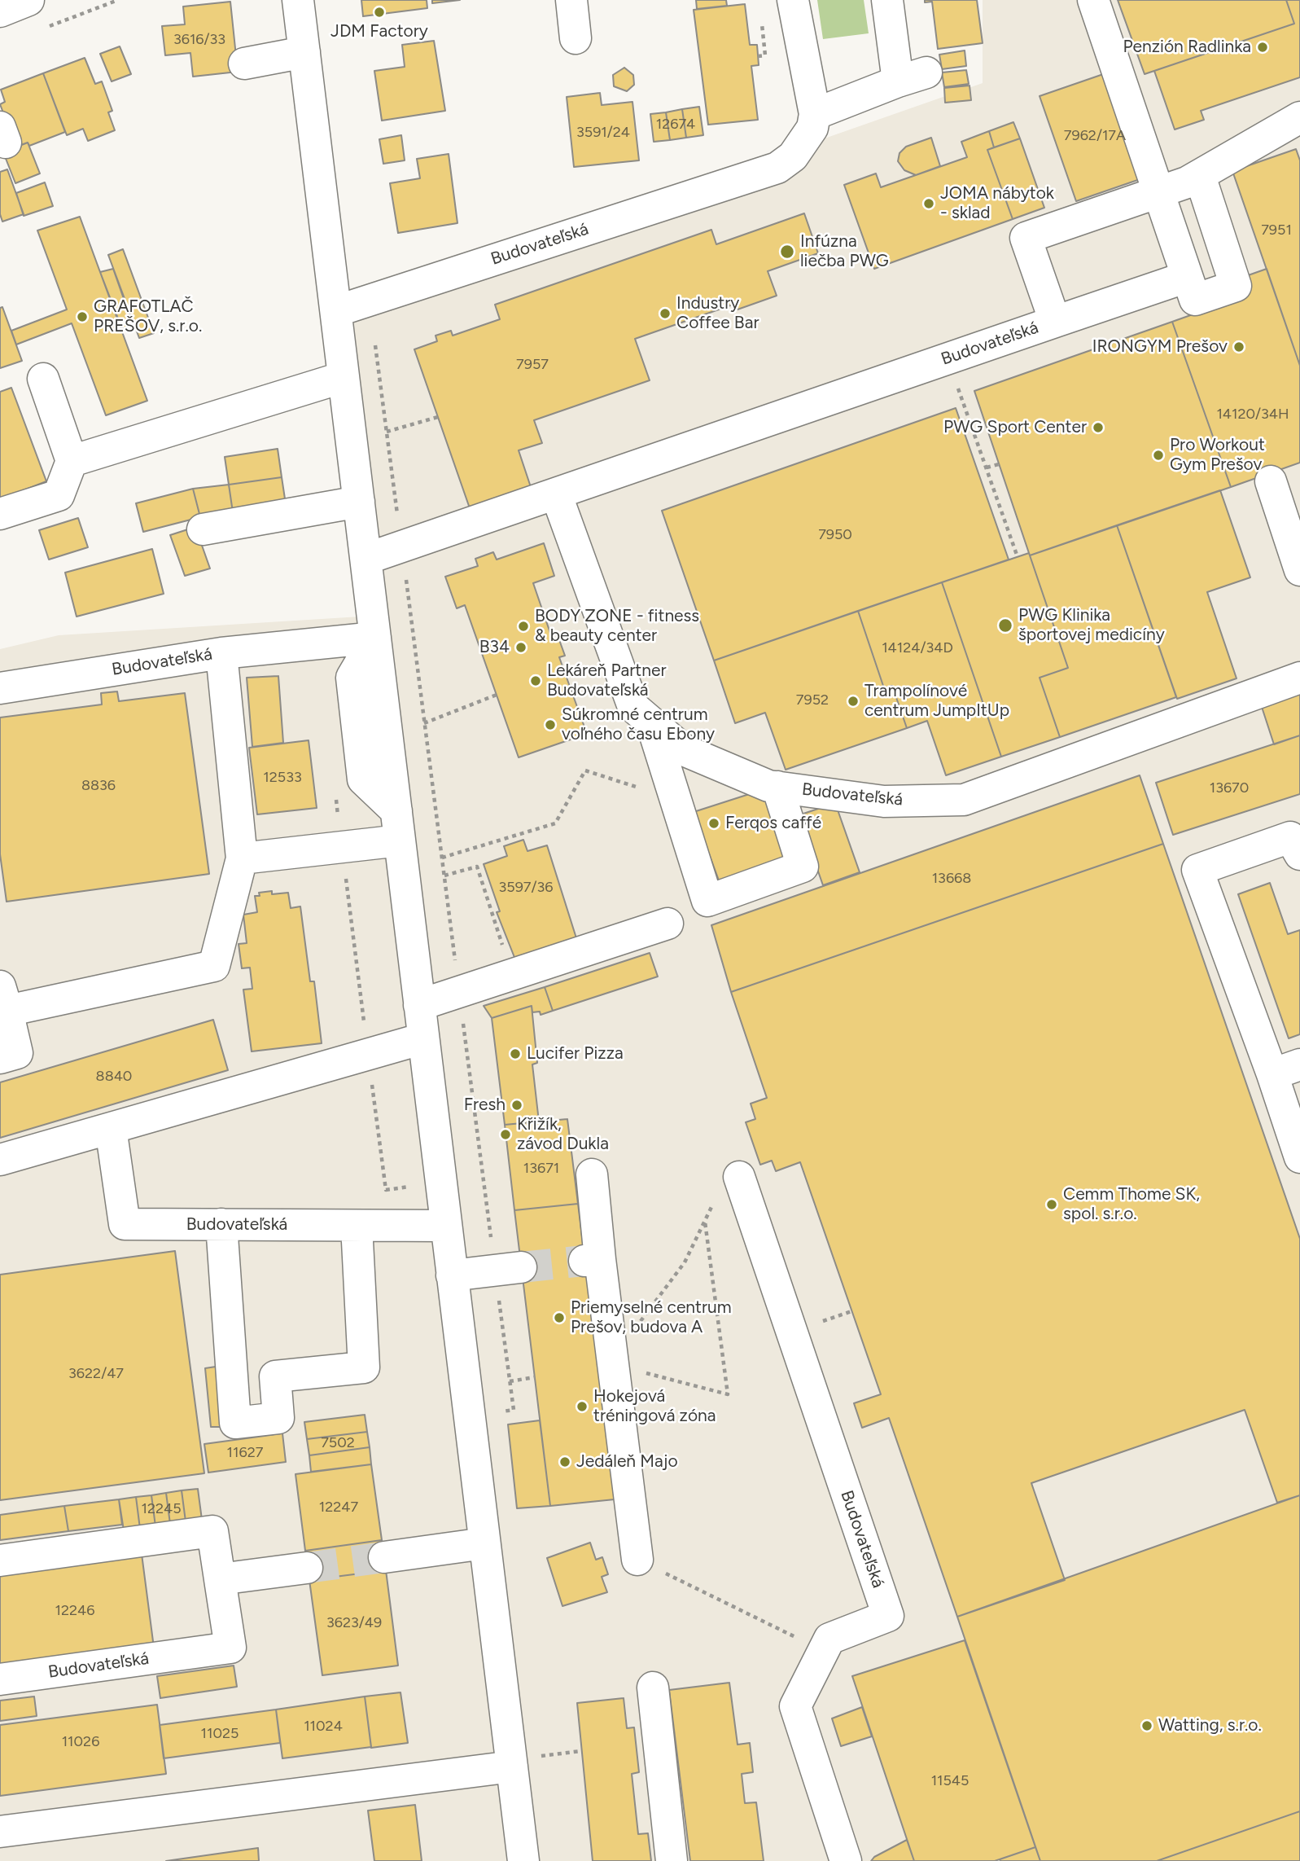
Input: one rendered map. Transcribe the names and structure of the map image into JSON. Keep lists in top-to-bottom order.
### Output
{
  "streets": {
    "street": ["Budovateľská"]
  },
  "places": [
    "JDM Factory",
    "Penzión Radlinka",
    "JOMA nábytok - sklad",
    "Infúzna liečba PWG",
    "Industry Coffee Bar",
    "GRAFOTLAČ PREŠOV, s.r.o.",
    "IRONGYM Prešov",
    "PWG Sport Center",
    "Pro Workout Gym Prešov",
    "PWG Klinika športovej medicíny",
    "BODY ZONE - fitness & beauty center",
    "B34",
    "Lekáreň Partner Budovateľská",
    "Trampolínové centrum JumpItUp",
    "Súkromné centrum voľného času Ebony",
    "Ferqos caffé",
    "Lucifer Pizza",
    "Fresh",
    "Křižík, závod Dukla",
    "Cemm Thome SK, spol. s.r.o.",
    "Priemyselné centrum Prešov, budova A",
    "Hokejová tréningová zóna",
    "Jedáleň Majo",
    "Watting, s.r.o."
  ],
  "house_numbers": [
    "3616/33",
    "12674",
    "3591/24",
    "7962/17A",
    "7951",
    "7957",
    "14120/34H",
    "7950",
    "14124/34D",
    "7952",
    "12533",
    "8836",
    "13670",
    "13668",
    "3597/36",
    "8840",
    "13671",
    "3622/47",
    "7502",
    "11627",
    "12247",
    "12245",
    "12246",
    "3623/49",
    "11024",
    "11025",
    "11026",
    "11545"
  ]
}
